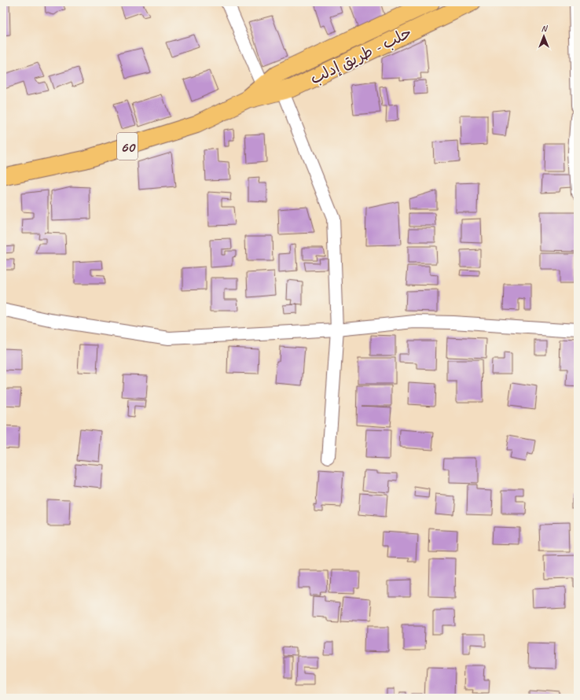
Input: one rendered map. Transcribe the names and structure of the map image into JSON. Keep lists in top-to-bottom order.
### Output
{
  "streets": {
    "main road": ["حلب - طريق إدلب", "60"]
  },
  "north": "top"
}
